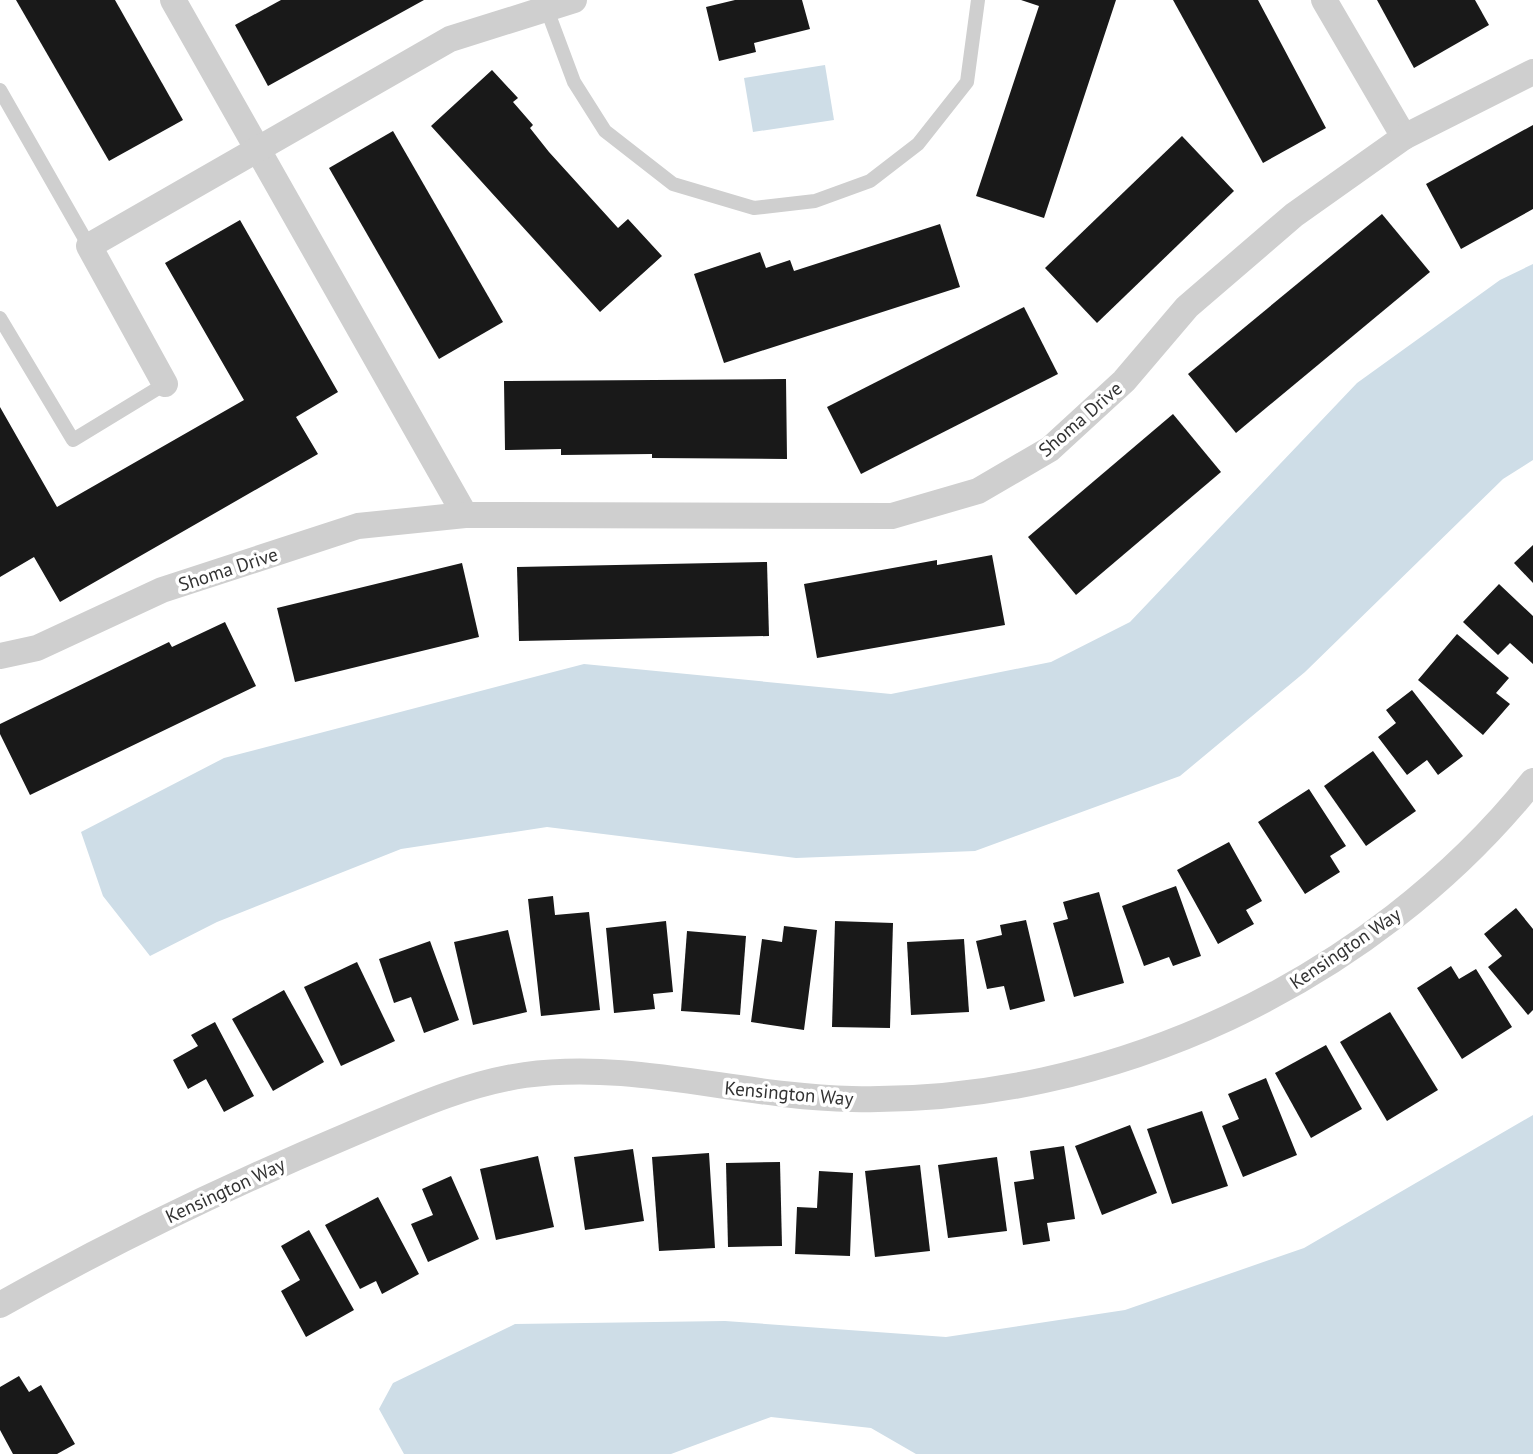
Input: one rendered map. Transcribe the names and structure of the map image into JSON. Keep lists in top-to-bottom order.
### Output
{
  "streets": {
    "street": ["Shoma Drive", "Kensington Way"]
  }
}
